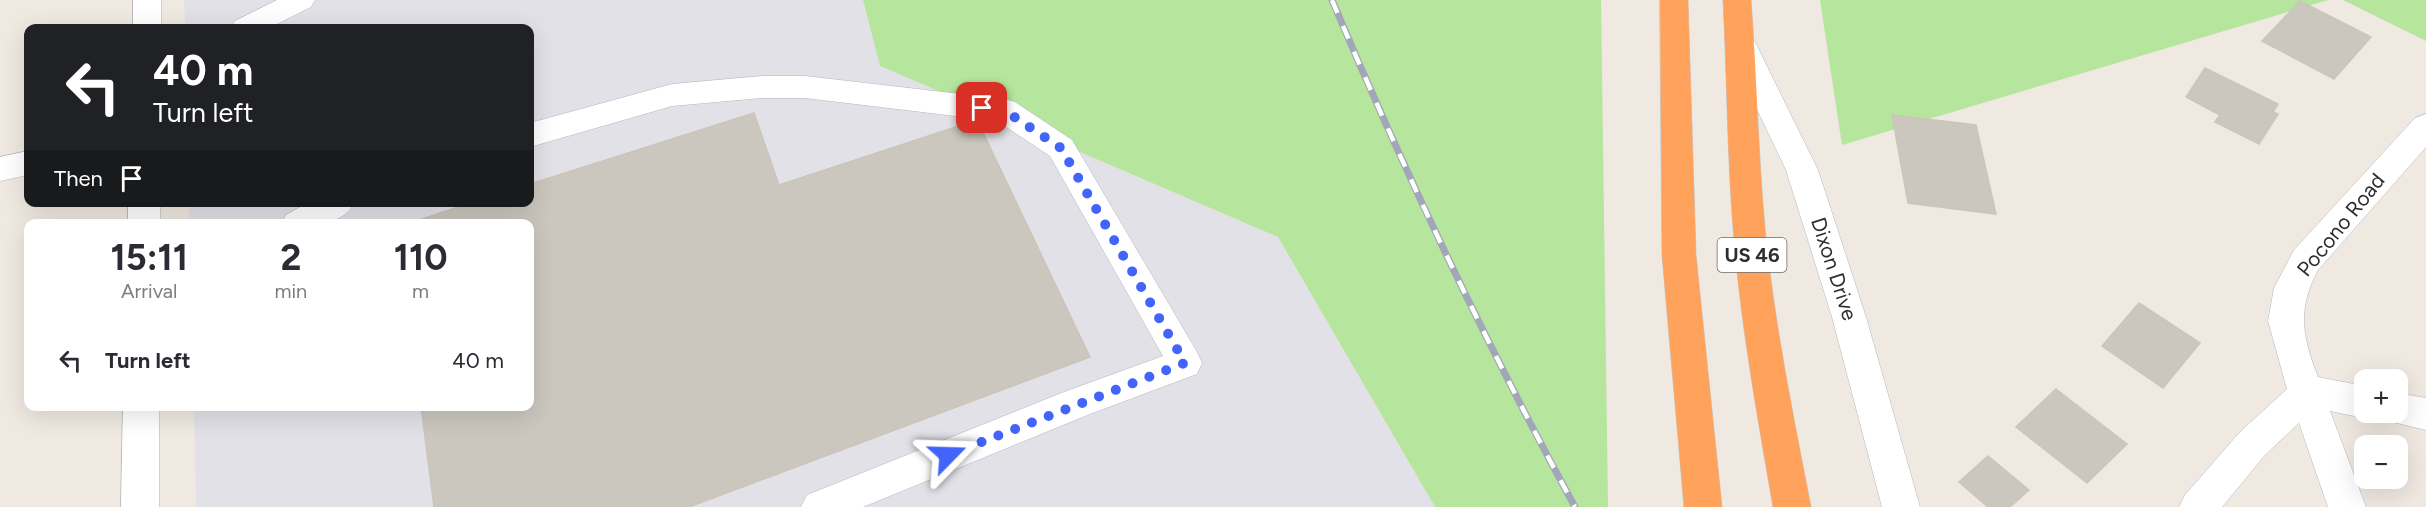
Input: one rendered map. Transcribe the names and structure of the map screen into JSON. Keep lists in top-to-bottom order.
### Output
{
  "streets": {
    "highway": ["US 46"],
    "street": ["Pocono Road", "Dixon Drive"]
  },
  "crossings": [
    ["US 46", "Dixon Drive"]
  ],
  "page": {
    "turn": ["40 m", "Turn left"],
    "then": "Then",
    "eta": [
      "15:11",
      "Arrival",
      "2",
      "min",
      "110",
      "m"
    ],
    "list": [
      {
        "name": "Turn left",
        "value": "40 m"
      }
    ],
    "map_buttons": ["+", "−"]
  }
}
